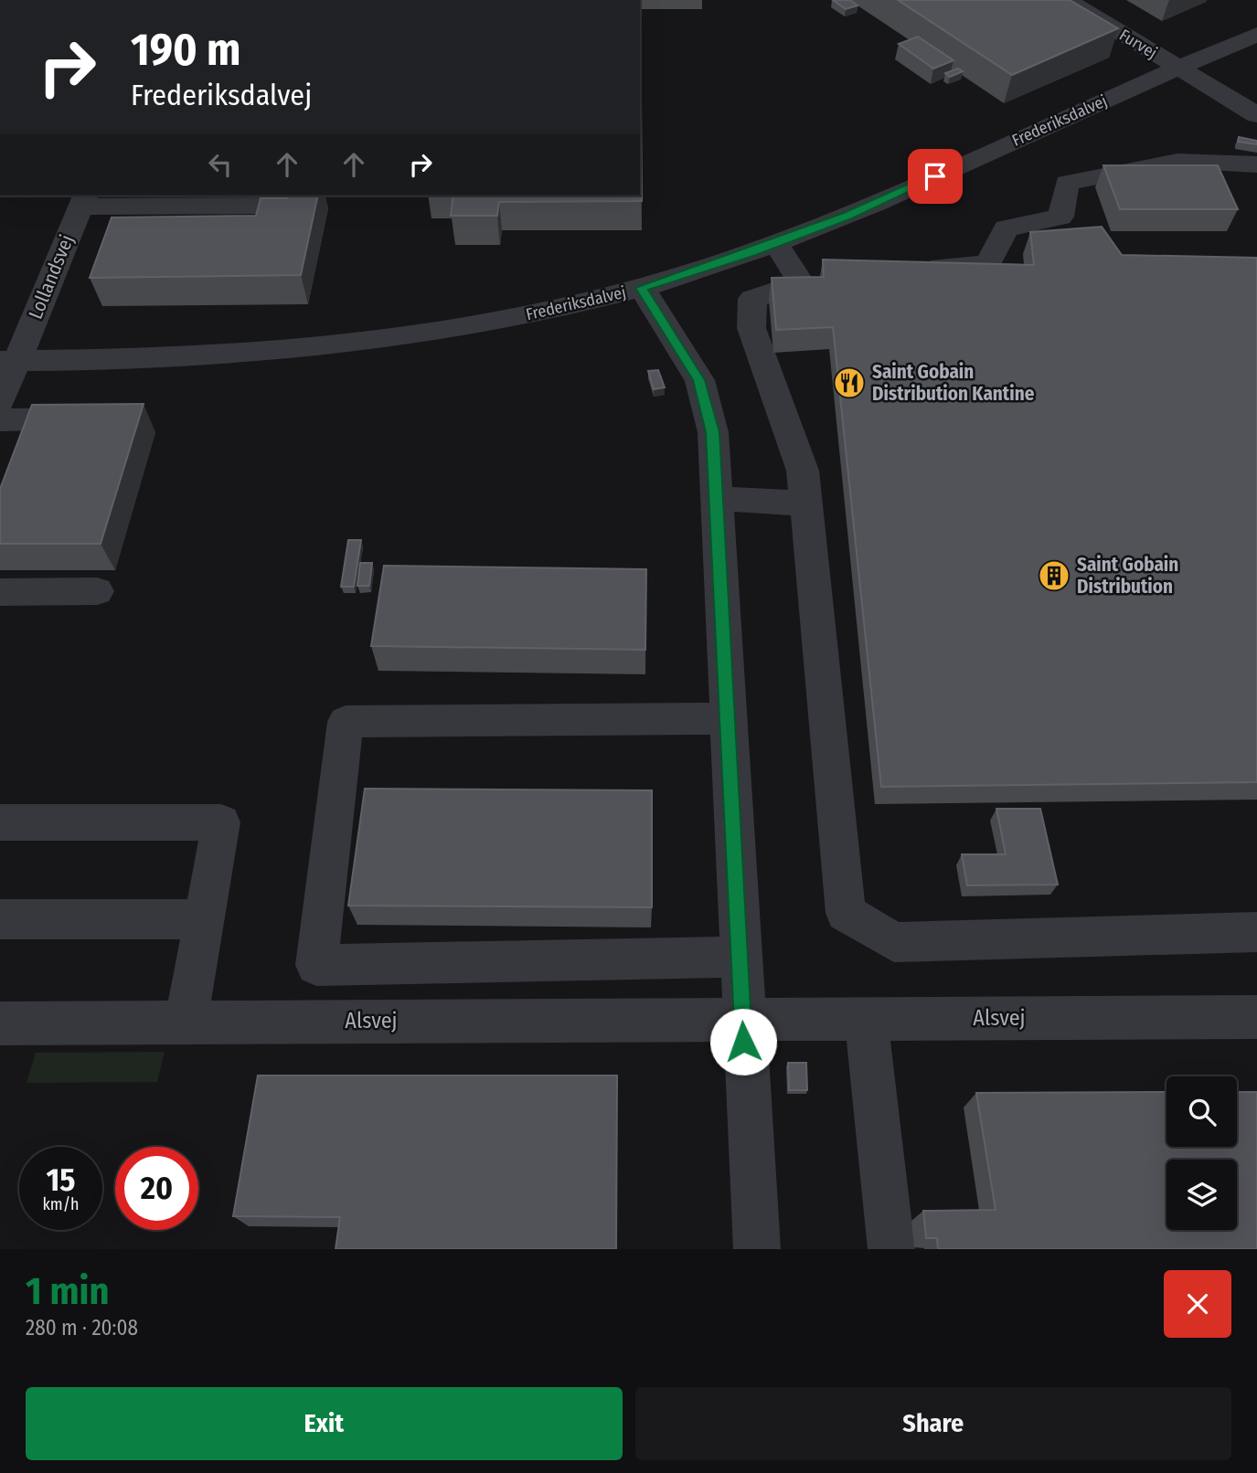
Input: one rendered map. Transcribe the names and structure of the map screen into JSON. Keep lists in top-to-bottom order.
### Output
{
  "streets": {
    "street": [
      "Furvej",
      "Frederiksdalvej",
      "Lollandsvej",
      "Alsvej"
    ]
  },
  "crossings": [
    ["Furvej", "Frederiksdalvej"],
    ["Frederiksdalvej", "Lollandsvej"]
  ],
  "places": {
    "restaurant": ["Saint Gobain Distribution Kantine"],
    "building": ["Saint Gobain Distribution"]
  },
  "page": {
    "turn": ["190 m", "Frederiksdalvej"],
    "speed": "15 km/h",
    "limit": "20",
    "heading": ["1 min", "280 m · 20:08"],
    "buttons": ["Exit", "Share"]
  }
}
